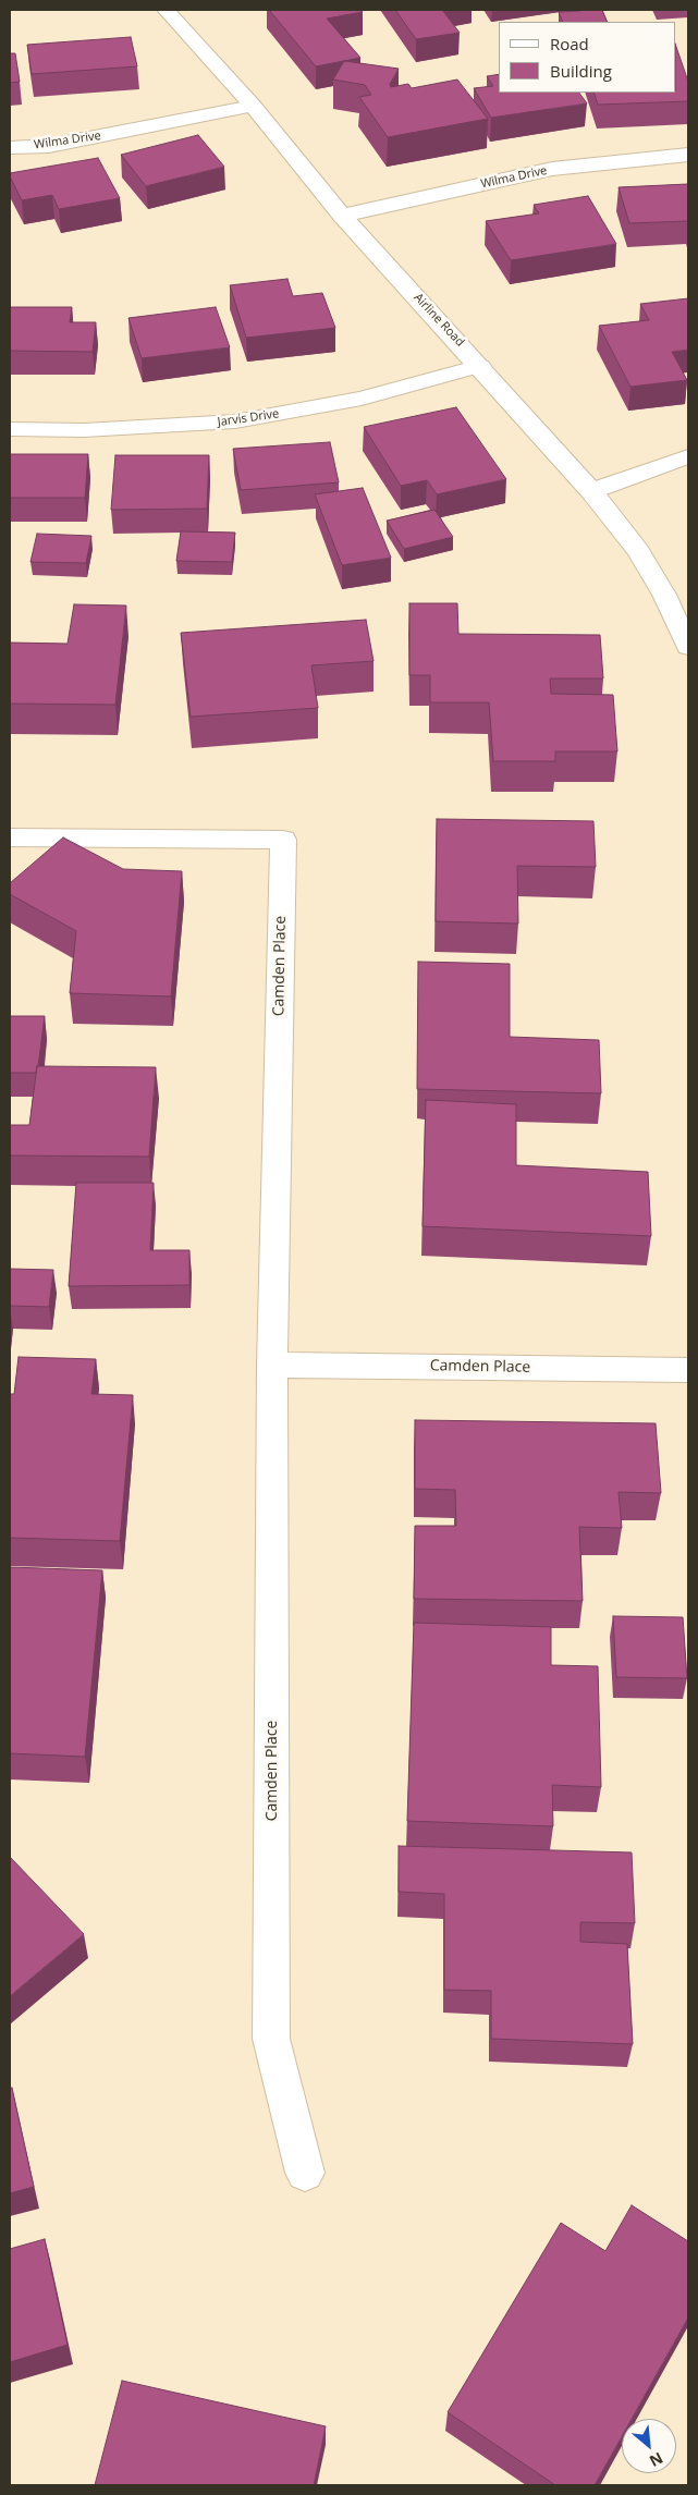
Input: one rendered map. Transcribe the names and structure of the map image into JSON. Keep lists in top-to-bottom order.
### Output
{
  "streets": {
    "street": [
      "Wilma Drive",
      "Airline Road",
      "Jarvis Drive",
      "Camden Place"
    ]
  },
  "crossings": [
    ["Wilma Drive", "Airline Road"],
    ["Airline Road", "Jarvis Drive"]
  ],
  "legend": ["Road", "Building"],
  "north": "bottom right"
}
